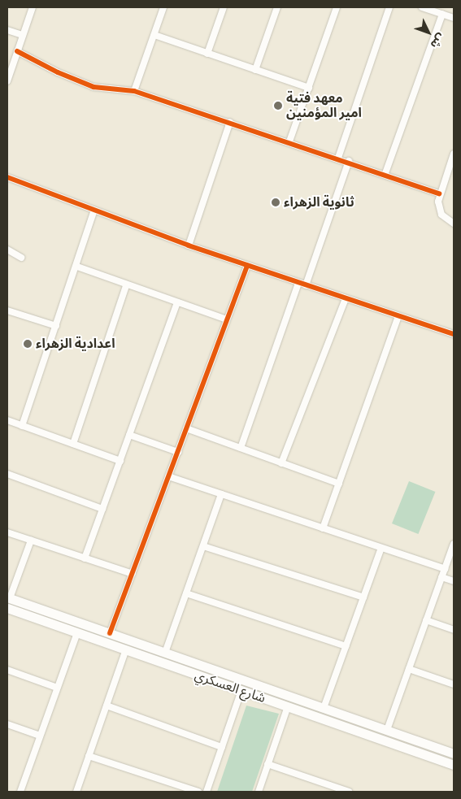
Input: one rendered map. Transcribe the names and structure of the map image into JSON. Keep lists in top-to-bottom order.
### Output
{
  "streets": {
    "main road": ["شارع العسكري"]
  },
  "places": ["معهد فتية امير المؤمنين", "ثانوية الزهراء", "اعدادية الزهراء"],
  "north": "bottom right"
}
